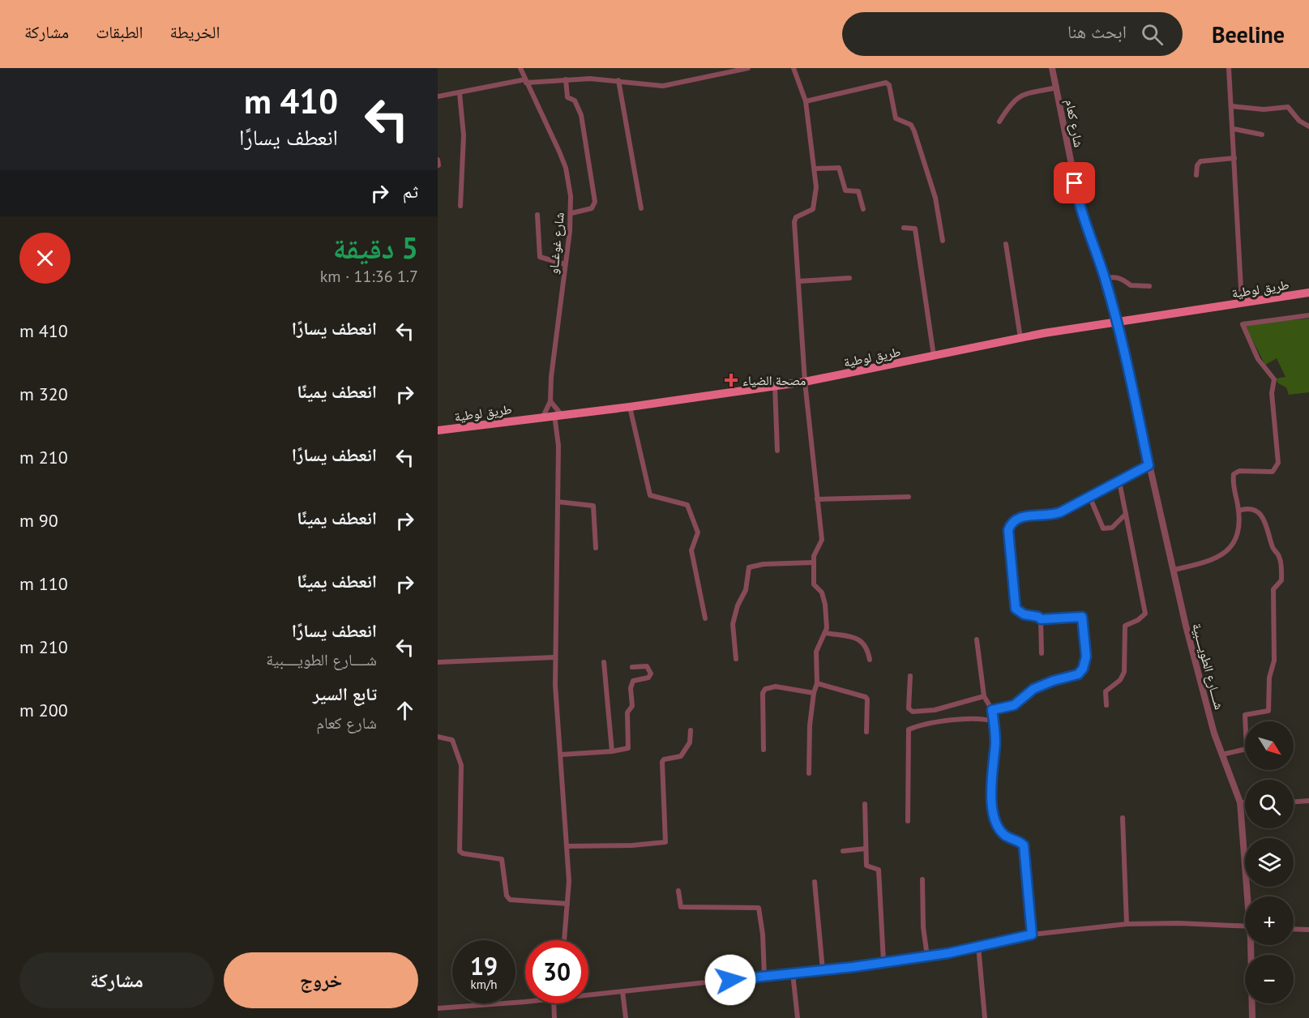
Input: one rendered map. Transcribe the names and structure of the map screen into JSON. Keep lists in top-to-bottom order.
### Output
{
  "streets": {
    "main road": ["طريق لوطية"],
    "street": ["شارع كعام", "شارع غوغــاو", "شــــارع الطويــــبية"]
  },
  "crossings": [
    ["شارع كعام", "طريق لوطية"],
    ["شارع كعام", "شــــارع الطويــــبية"],
    ["شارع غوغــاو", "طريق لوطية"],
    ["طريق لوطية", "شــــارع الطويــــبية"]
  ],
  "places": {
    "health": ["مصحة الضياء"]
  },
  "north": "bottom right",
  "page": {
    "header": "Beeline",
    "search": "ابحث هنا",
    "nav": ["الخريطة", "الطبقات", "مشاركة"],
    "turn": ["410 m", "انعطف يسارًا"],
    "then": "ثم",
    "heading": ["5 دقيقة", "1.7 km · 11:36"],
    "list": [
      {
        "name": "انعطف يسارًا",
        "value": "410 m"
      },
      {
        "name": "انعطف يمينًا",
        "value": "320 m"
      },
      {
        "name": "انعطف يسارًا",
        "value": "210 m"
      },
      {
        "name": "انعطف يمينًا",
        "value": "90 m"
      },
      {
        "name": "انعطف يمينًا",
        "value": "110 m"
      },
      {
        "name": "انعطف يسارًا",
        "note": "شــــارع الطويــــبية",
        "value": "210 m"
      },
      {
        "name": "تابع السير",
        "note": "شارع كعام",
        "value": "200 m"
      }
    ],
    "map_buttons": ["+", "−"],
    "speed": "19 km/h",
    "limit": "30",
    "buttons": ["خروج", "مشاركة"]
  }
}
